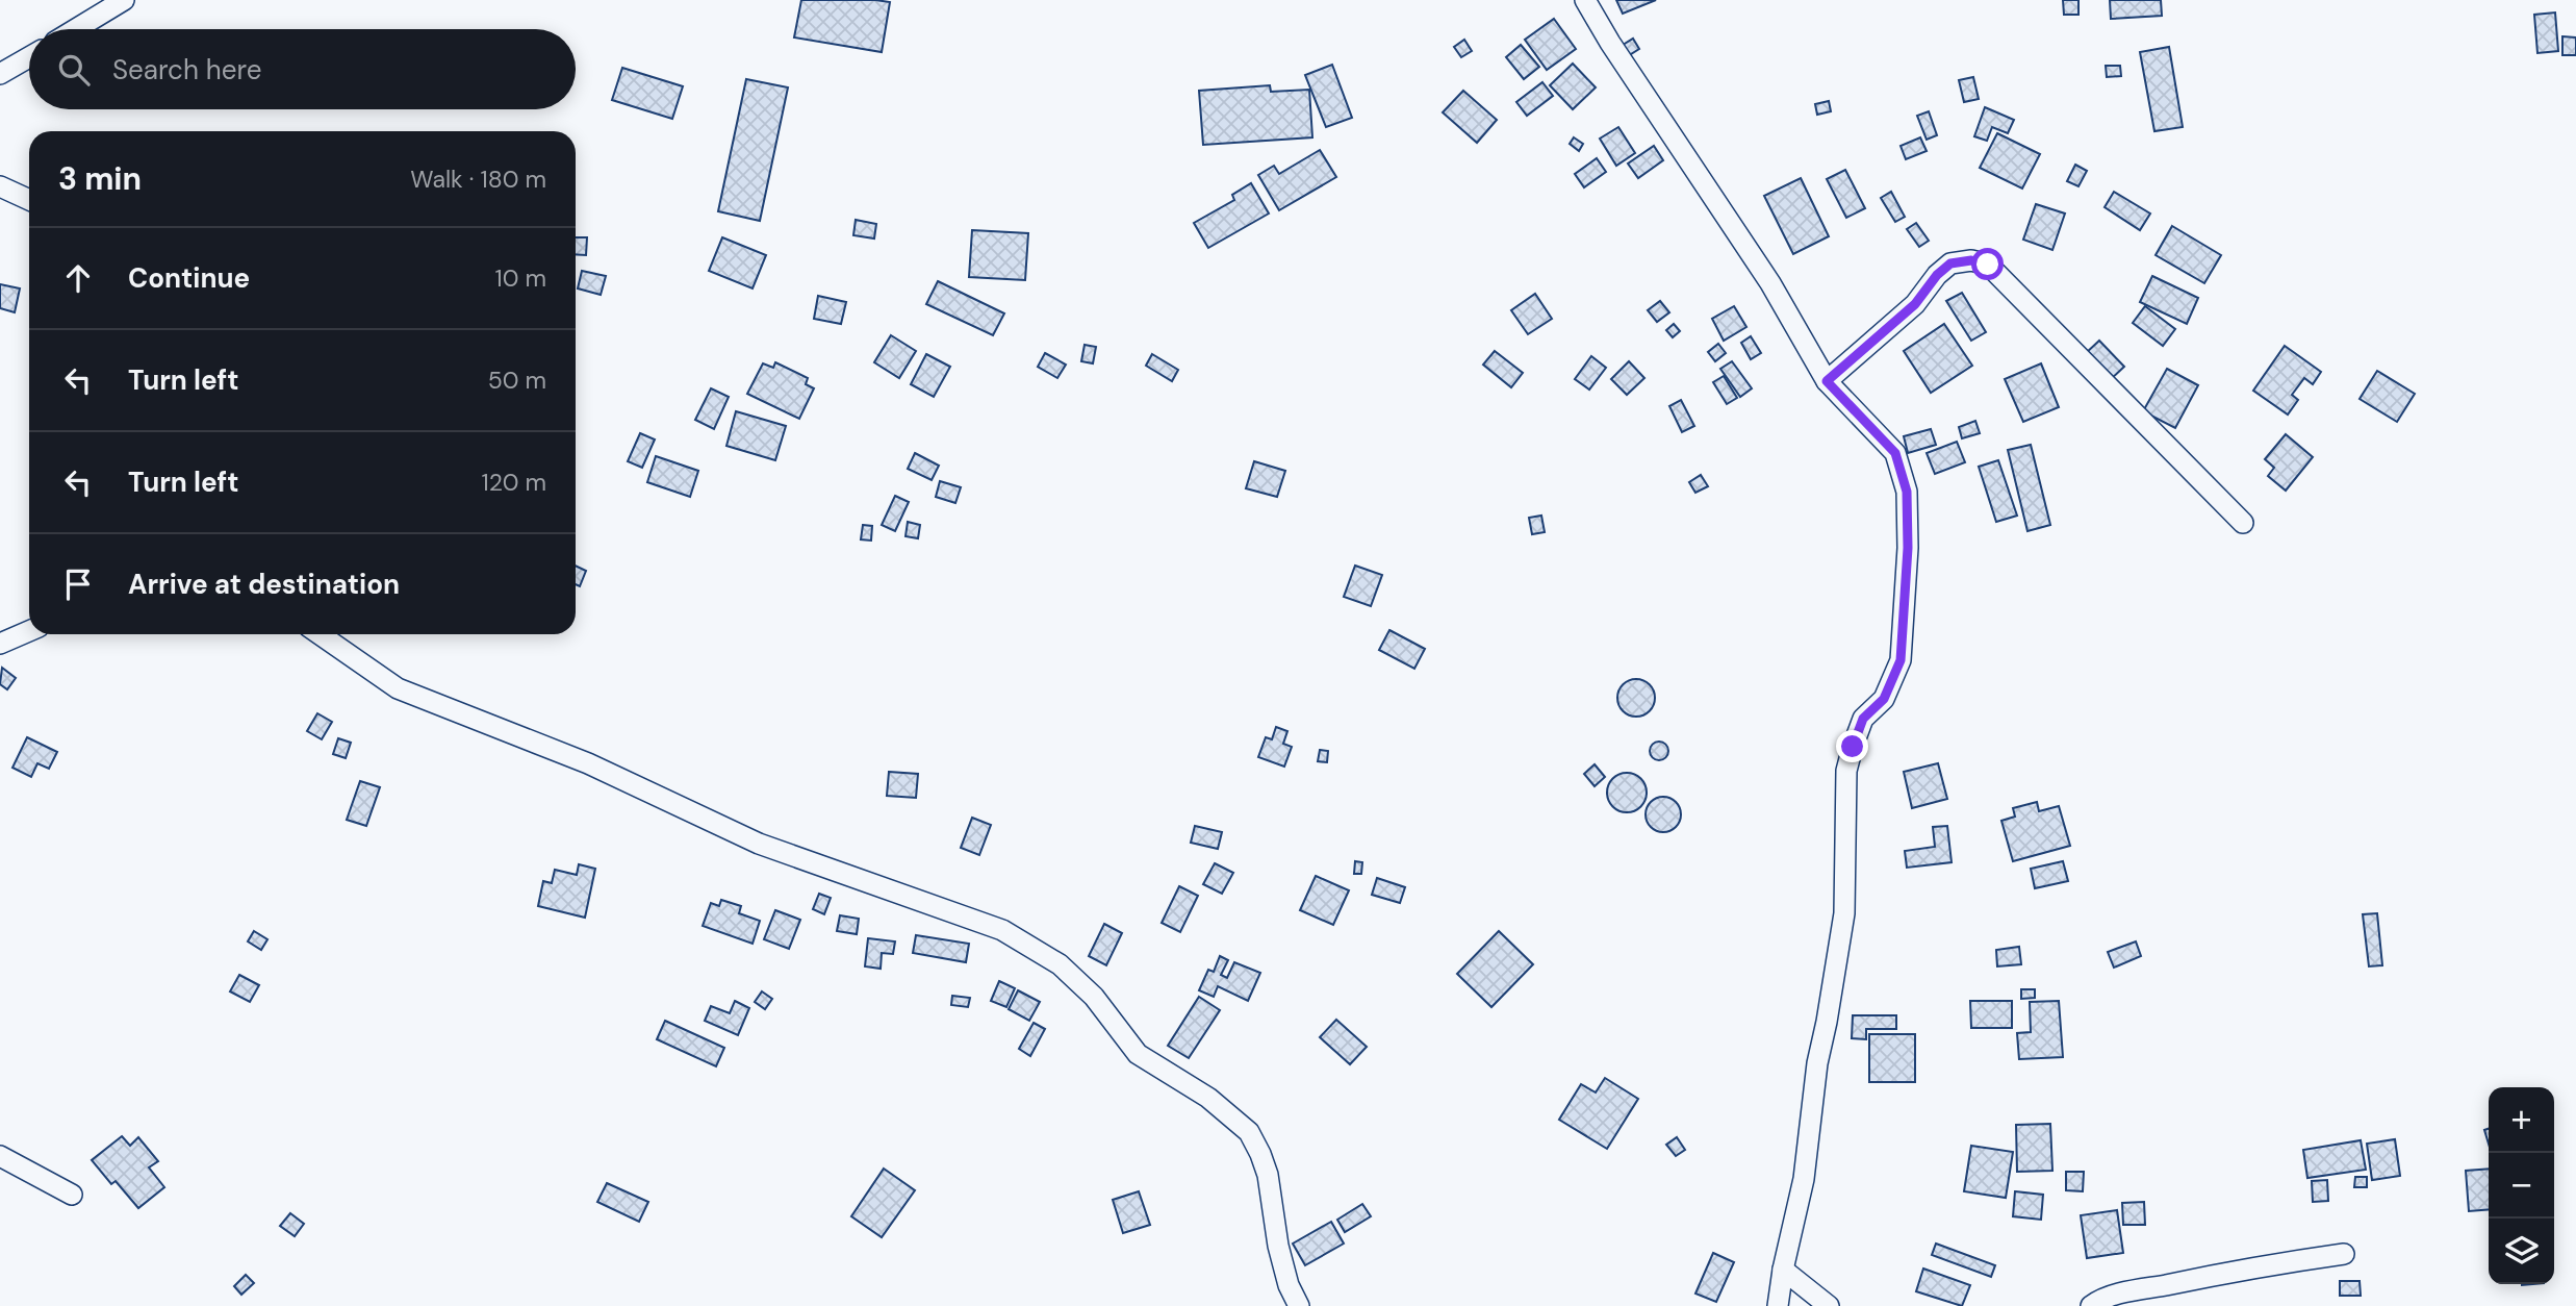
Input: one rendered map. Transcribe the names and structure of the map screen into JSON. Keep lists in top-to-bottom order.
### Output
{
  "page": {
    "search": "Search here",
    "heading": ["3 min", "Walk · 180 m"],
    "list": [
      ["Continue", "10 m"],
      ["Turn left", "50 m"],
      ["Turn left", "120 m"],
      "Arrive at destination"
    ],
    "map_buttons": ["+", "−"]
  }
}
